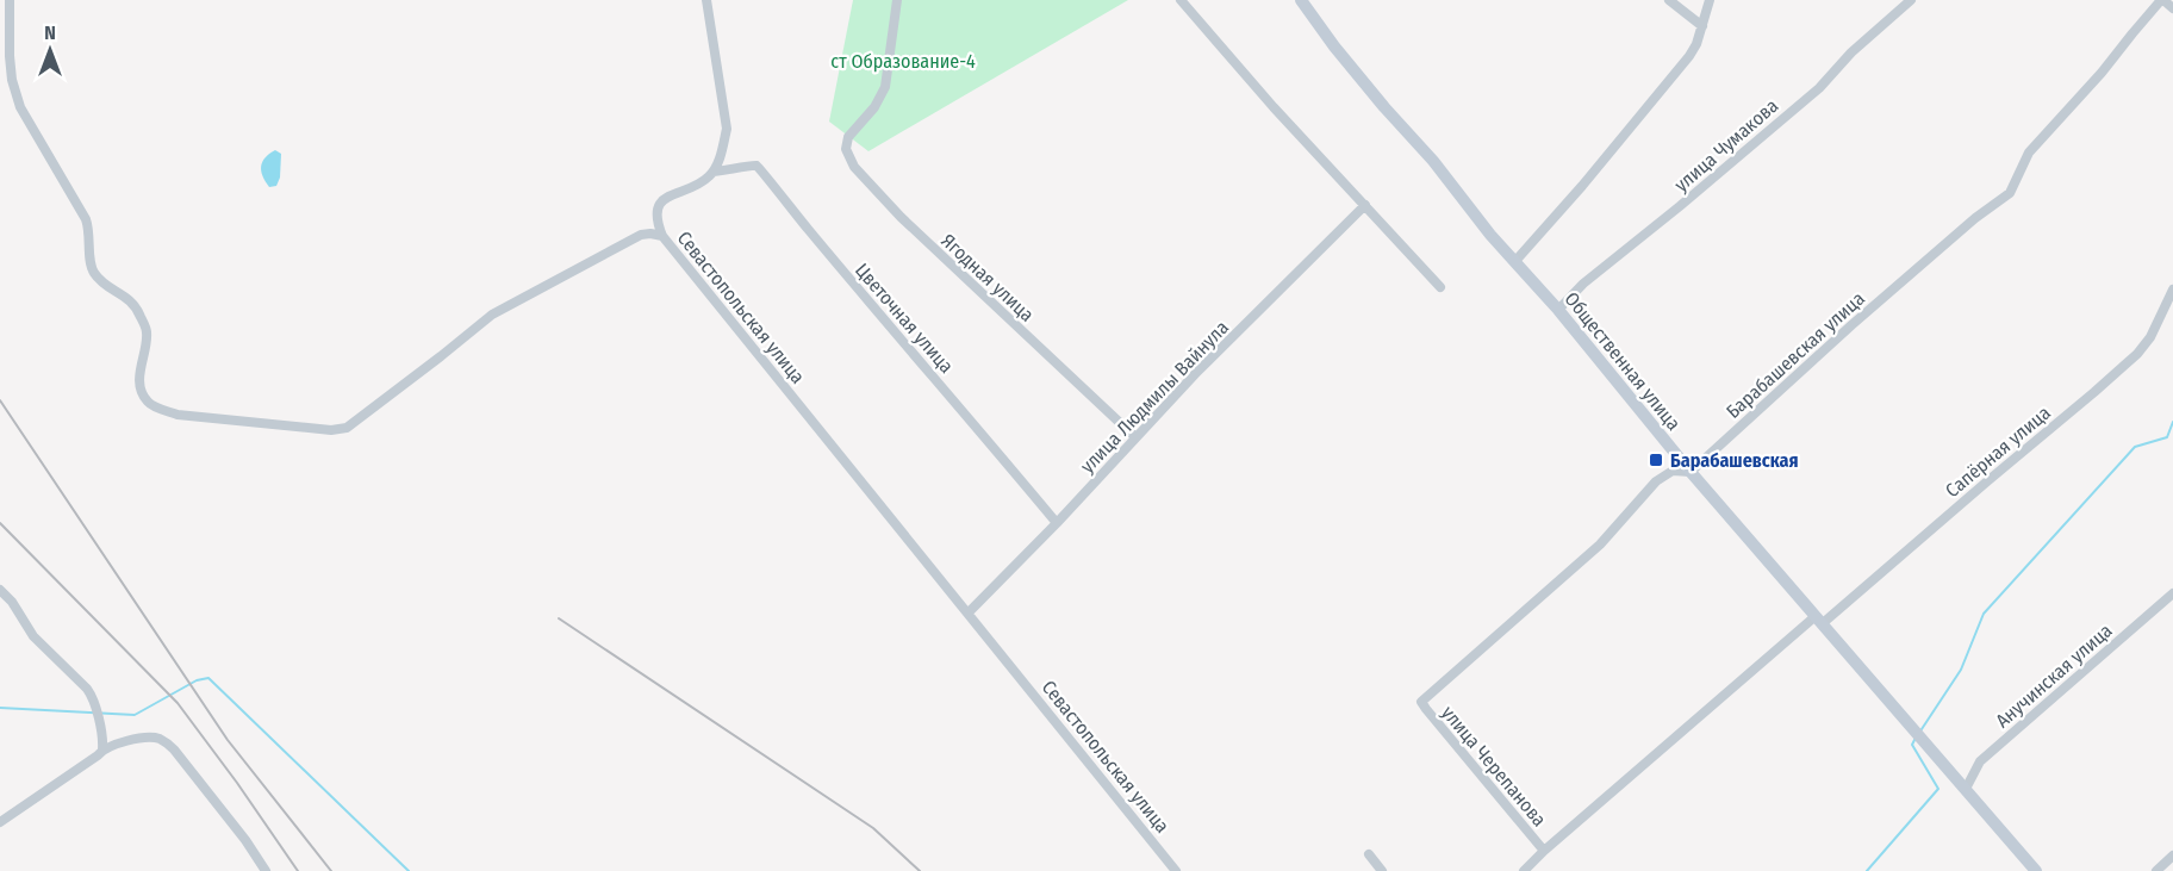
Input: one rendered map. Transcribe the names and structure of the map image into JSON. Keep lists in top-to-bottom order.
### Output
{
  "streets": {
    "main road": ["Общественная улица"],
    "street": [
      "улица Чумакова",
      "Ягодная улица",
      "Севастопольская улица",
      "Цветочная улица",
      "Барабашевская улица",
      "улица Людмилы Вайнула",
      "Сапёрная улица",
      "Анучинская улица",
      "улица Черепанова"
    ]
  },
  "crossings": [
    ["улица Чумакова", "Общественная улица"],
    ["Ягодная улица", "улица Людмилы Вайнула"],
    ["Севастопольская улица", "улица Людмилы Вайнула"],
    ["Цветочная улица", "улица Людмилы Вайнула"],
    ["Барабашевская улица", "Общественная улица"],
    ["Барабашевская улица", "улица Черепанова"],
    ["Общественная улица", "Сапёрная улица"],
    ["Общественная улица", "Анучинская улица"],
    ["Сапёрная улица", "улица Черепанова"]
  ],
  "parks": ["ст Образование-4"],
  "places": {
    "transit": ["Барабашевская"]
  },
  "north": "top"
}
